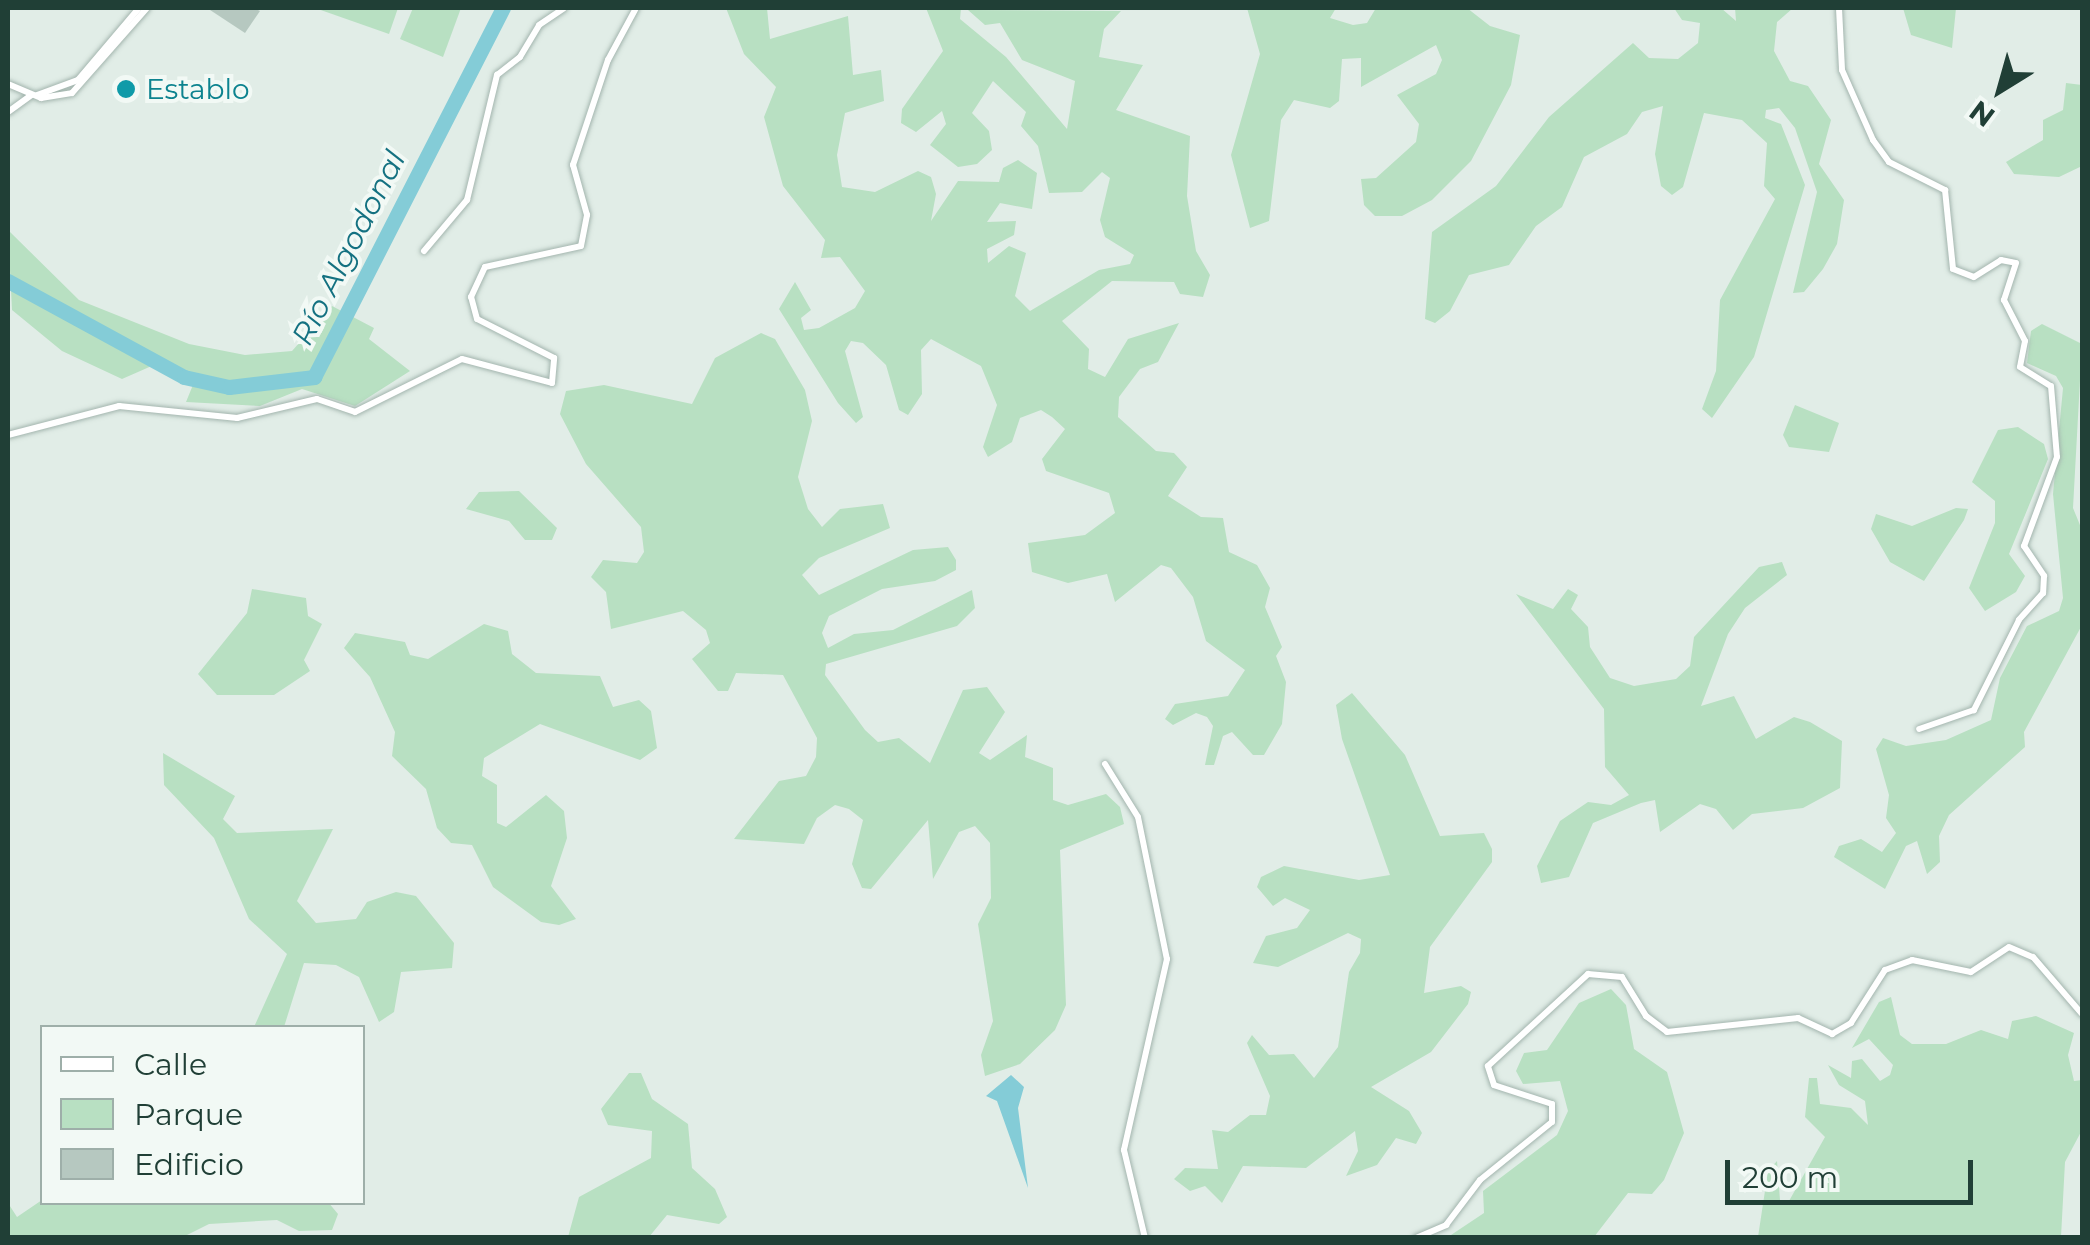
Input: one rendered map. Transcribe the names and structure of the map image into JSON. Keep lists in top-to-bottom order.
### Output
{
  "water": ["Río Algodonal"],
  "places": ["Establo"],
  "legend": ["Calle", "Parque", "Edificio"],
  "scale_bar": "200 m",
  "north": "bottom left"
}
